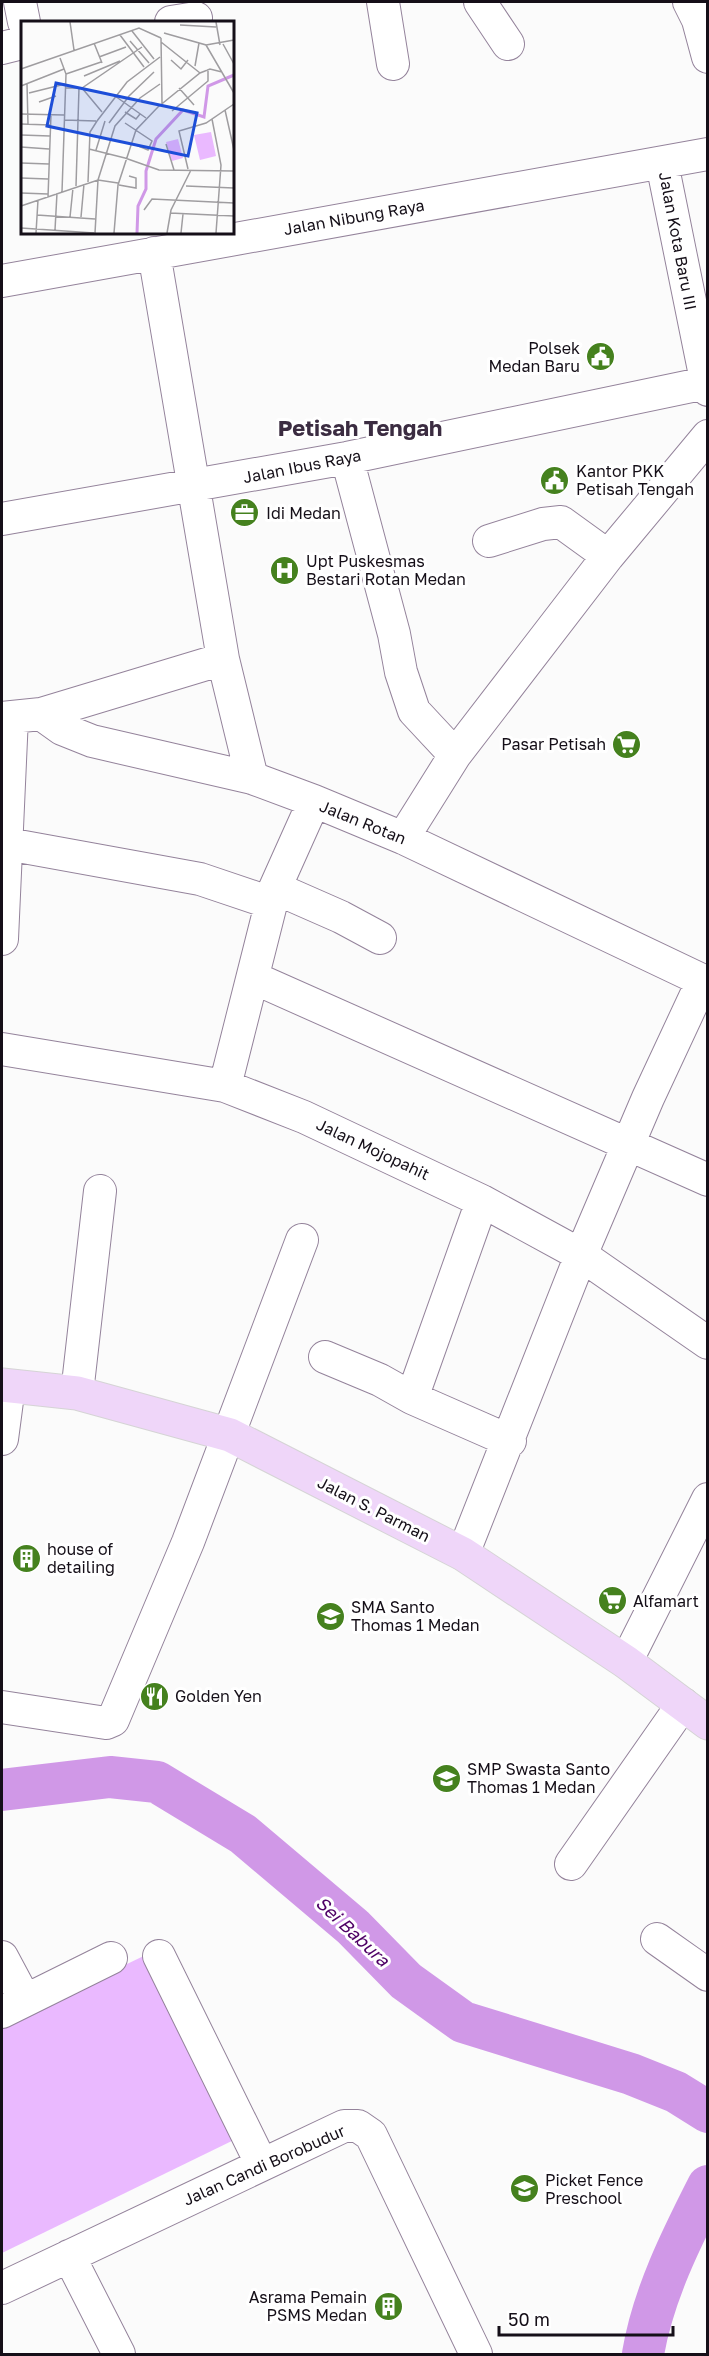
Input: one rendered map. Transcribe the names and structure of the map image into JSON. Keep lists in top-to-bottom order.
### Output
{
  "streets": {
    "main road": ["Jalan S. Parman"],
    "street": [
      "Jalan Nibung Raya",
      "Jalan Kota Baru III",
      "Jalan Ibus Raya",
      "Jalan Rotan",
      "Jalan Mojopahit",
      "Jalan Candi Borobudur"
    ]
  },
  "crossings": [
    ["Jalan Nibung Raya", "Jalan Kota Baru III"],
    ["Jalan Kota Baru III", "Jalan Ibus Raya"]
  ],
  "districts": ["Petisah Tengah"],
  "water": ["Sei Babura"],
  "places": {
    "public building": ["Polsek Medan Baru", "Kantor PKK Petisah Tengah"],
    "office": ["Idi Medan"],
    "hospital": ["Upt Puskesmas Bestari Rotan Medan"],
    "supermarket": ["Pasar Petisah", "Alfamart"],
    "building": ["house of detailing", "Asrama Pemain PSMS Medan"],
    "school or university": ["SMA Santo Thomas 1 Medan", "SMP Swasta Santo Thomas 1 Medan", "Picket Fence Preschool"],
    "restaurant": ["Golden Yen"]
  },
  "scale_bar": "50 m"
}
